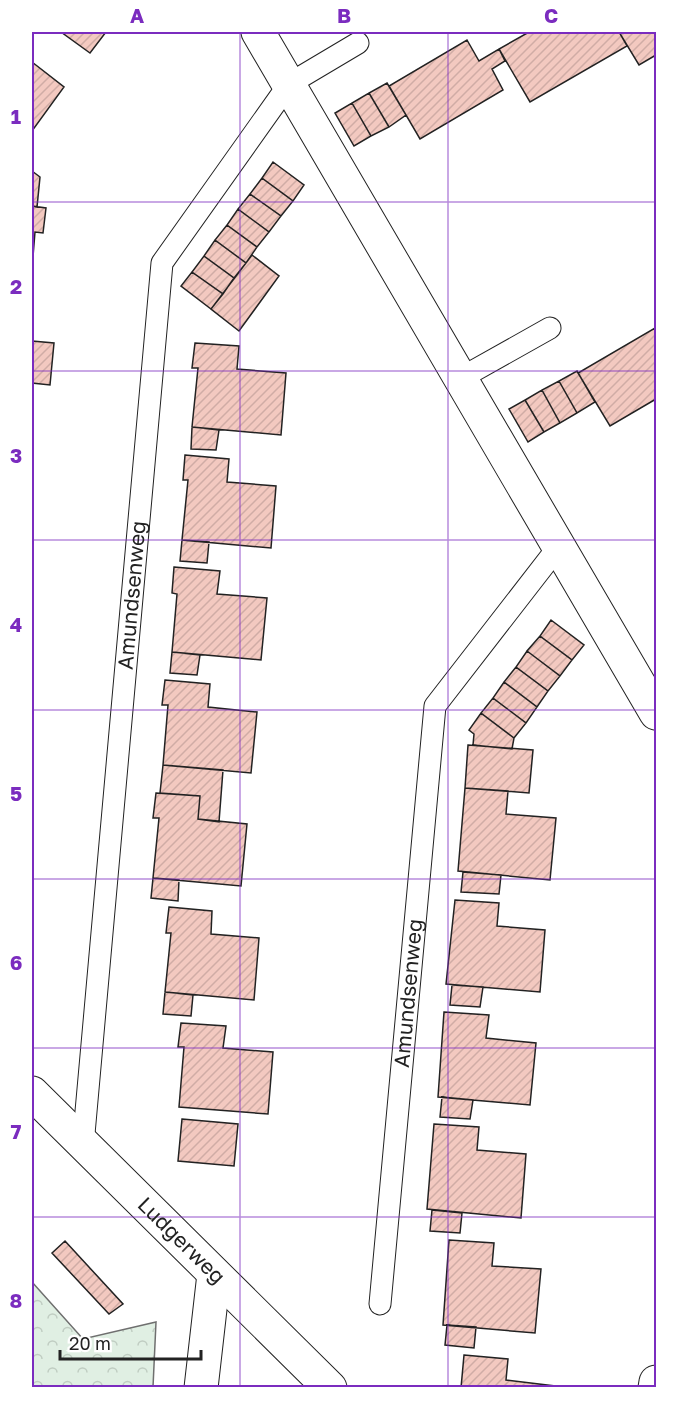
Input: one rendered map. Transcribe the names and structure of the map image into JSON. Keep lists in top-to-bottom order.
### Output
{
  "streets": {
    "street": ["Ludgerweg"],
    "lane": ["Amundsenweg"]
  },
  "crossings": [
    ["Amundsenweg", "Ludgerweg"]
  ],
  "scale_bar": "20 m",
  "grid": {
    "columns": ["A", "B", "C"],
    "rows": [
      "1",
      "2",
      "3",
      "4",
      "5",
      "6",
      "7",
      "8"
    ]
  }
}
